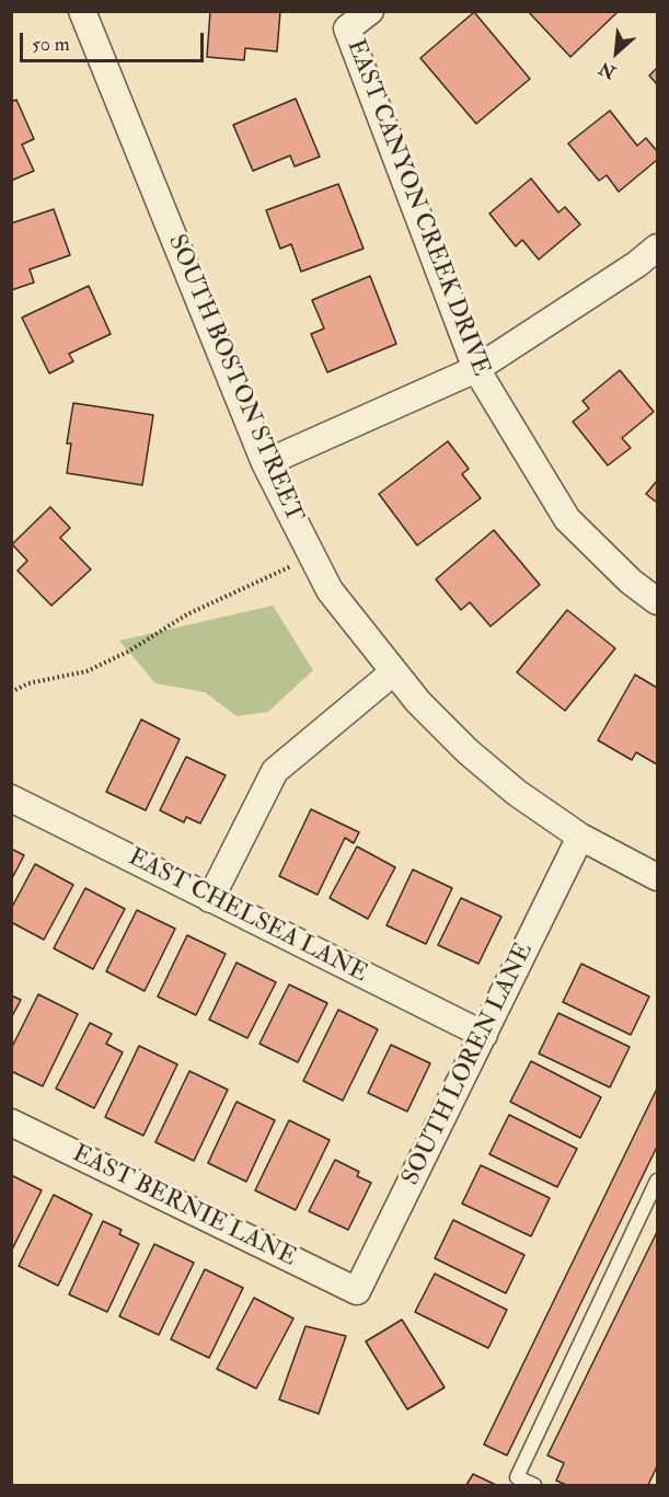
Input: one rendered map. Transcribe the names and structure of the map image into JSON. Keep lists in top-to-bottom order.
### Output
{
  "streets": {
    "street": [
      "EAST CANYON CREEK DRIVE",
      "SOUTH BOSTON STREET",
      "EAST CHELSEA LANE",
      "SOUTH LOREN LANE",
      "EAST BERNIE LANE"
    ]
  },
  "crossings": [
    ["SOUTH BOSTON STREET", "SOUTH LOREN LANE"],
    ["EAST CHELSEA LANE", "SOUTH LOREN LANE"],
    ["SOUTH LOREN LANE", "EAST BERNIE LANE"]
  ],
  "scale_bar": "50 m",
  "north": "bottom left"
}
